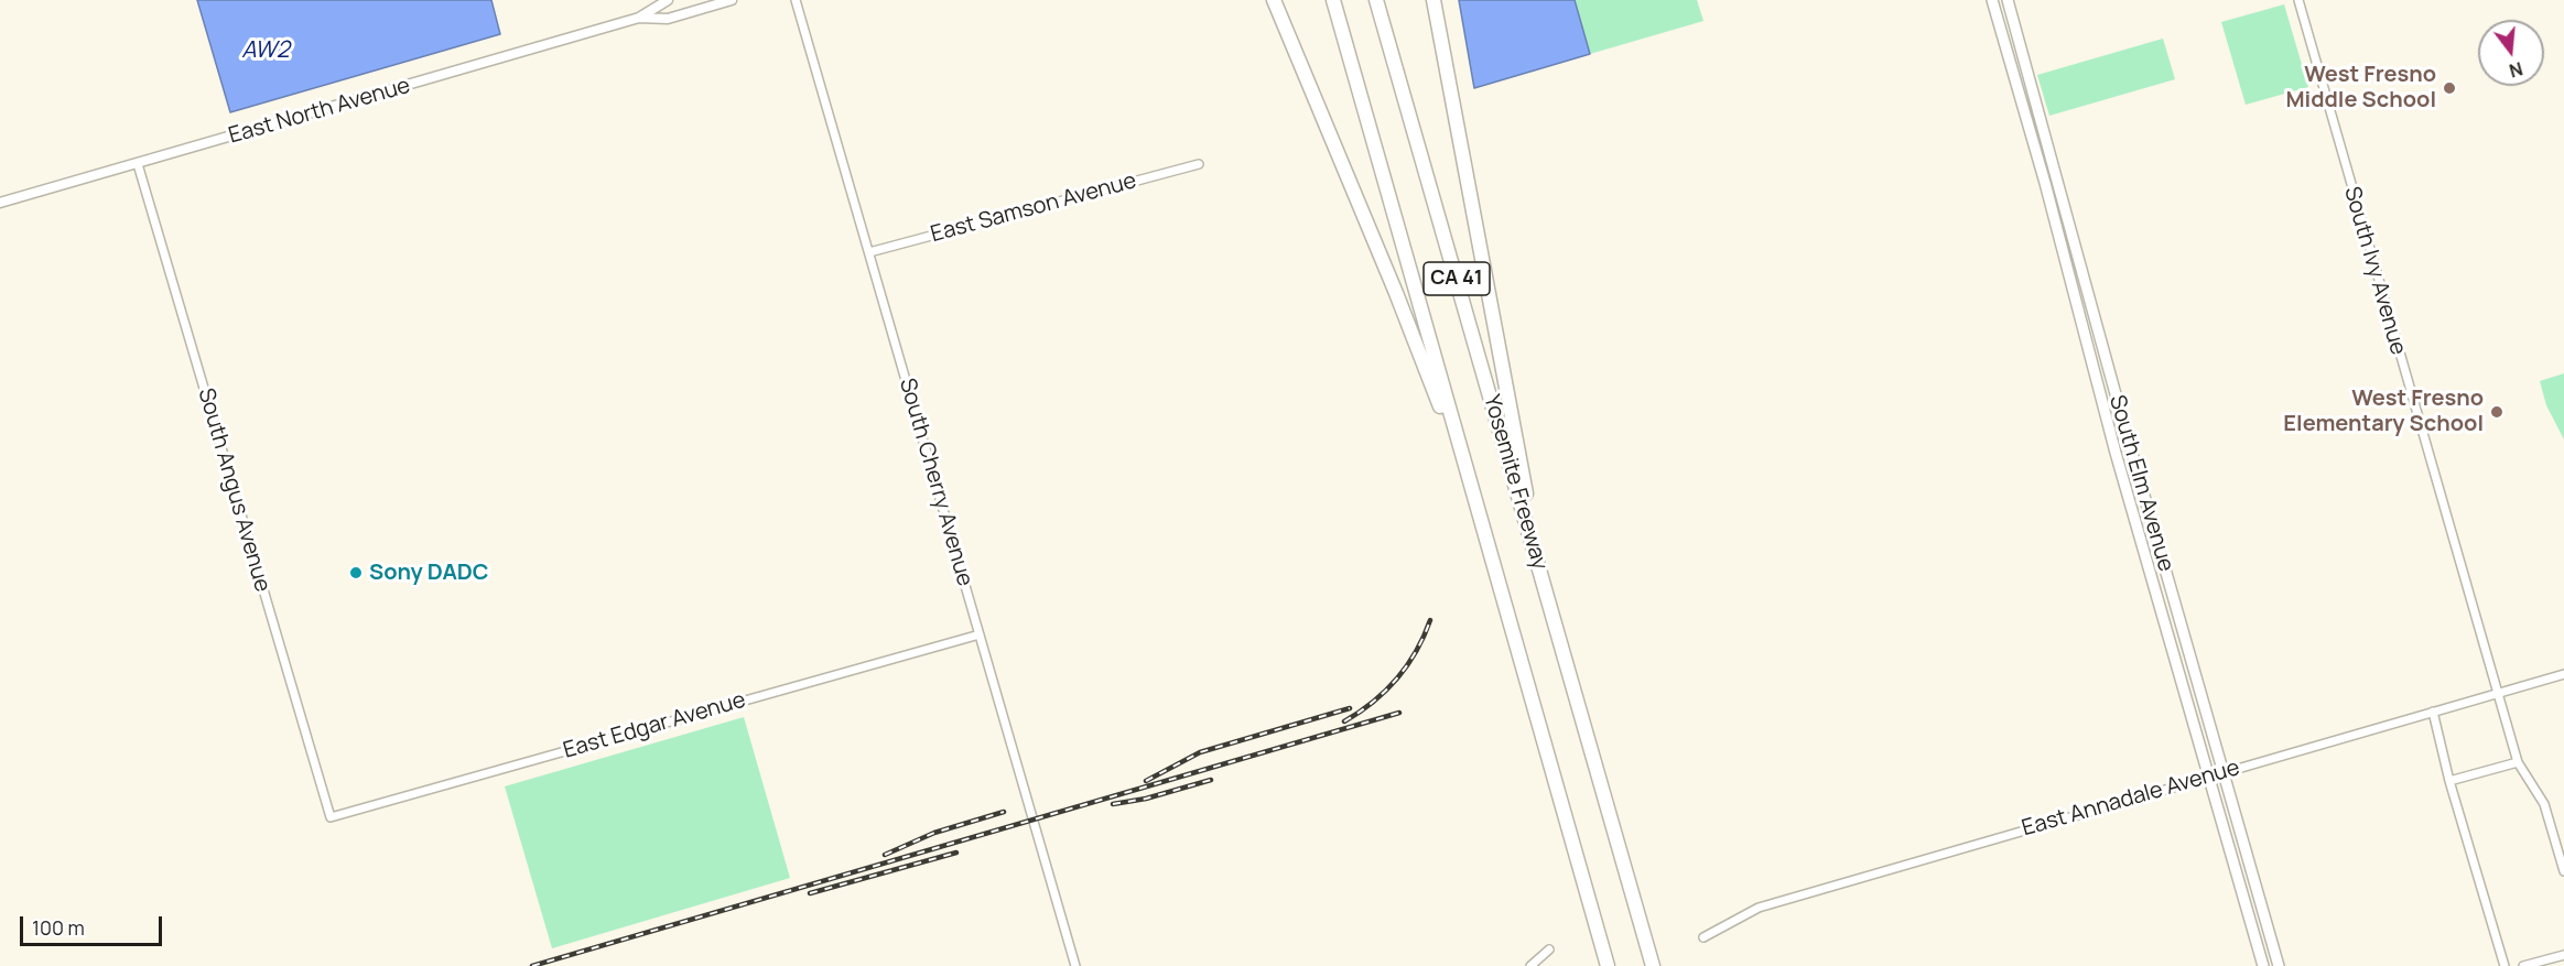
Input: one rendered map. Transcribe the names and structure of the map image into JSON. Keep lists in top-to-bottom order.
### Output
{
  "streets": {
    "highway": ["CA 41", "Yosemite Freeway"],
    "main road": ["South Elm Avenue"],
    "street": [
      "East North Avenue",
      "East Samson Avenue",
      "South Ivy Avenue",
      "South Cherry Avenue",
      "South Angus Avenue",
      "East Edgar Avenue",
      "East Annadale Avenue"
    ]
  },
  "crossings": [
    ["East North Avenue", "South Angus Avenue"],
    ["East Samson Avenue", "South Cherry Avenue"],
    ["South Ivy Avenue", "East Annadale Avenue"],
    ["South Cherry Avenue", "East Edgar Avenue"],
    ["South Elm Avenue", "East Annadale Avenue"],
    ["South Angus Avenue", "East Edgar Avenue"]
  ],
  "water": ["AW2"],
  "places": ["West Fresno Middle School", "West Fresno Elementary School", "Sony DADC"],
  "scale_bar": "100 m",
  "north": "bottom"
}
